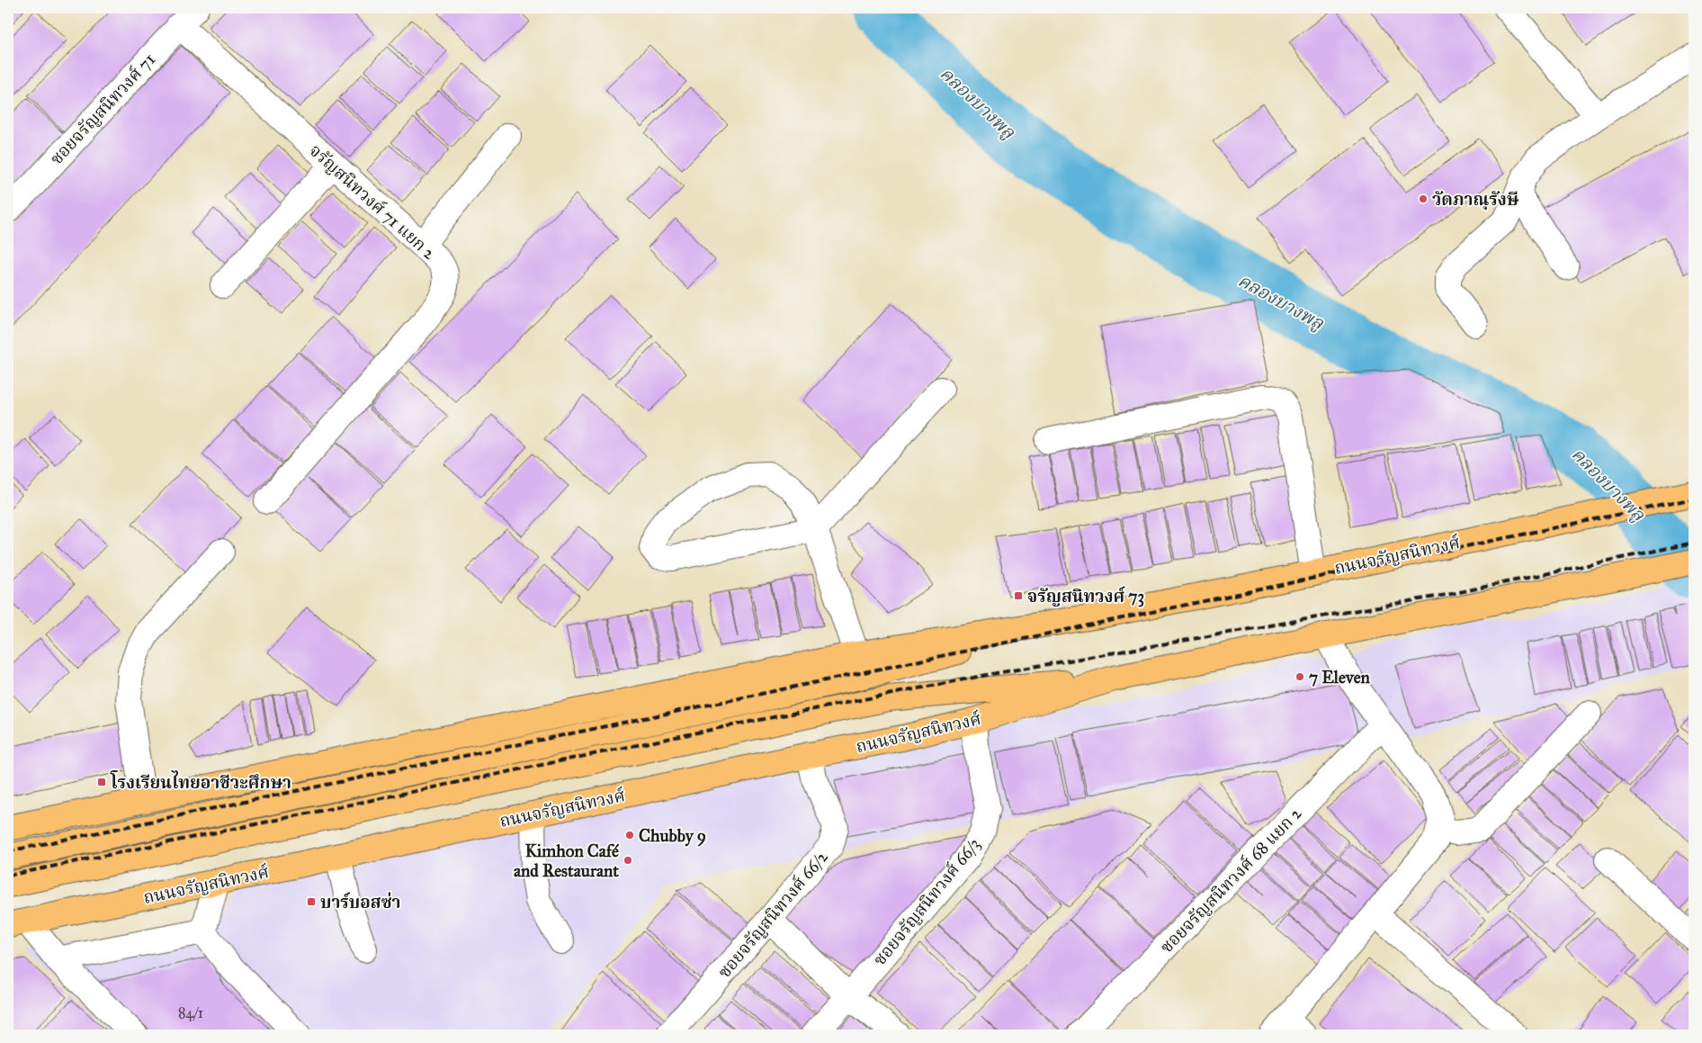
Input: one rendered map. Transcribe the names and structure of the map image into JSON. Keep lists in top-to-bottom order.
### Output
{
  "streets": {
    "main road": ["ถนนจรัญสนิทวงศ์"],
    "street": [
      "ซอยจรัญสนิทวงศ์ 71",
      "จรัญสนิทวงศ์ 71 แยก 2",
      "ซอยจรัญสนิทวงศ์ 68 แยก 2",
      "ซอยจรัญสนิทวงศ์ 66/3",
      "ซอยจรัญสนิทวงศ์ 66/2"
    ]
  },
  "crossings": [
    ["ซอยจรัญสนิทวงศ์ 71", "จรัญสนิทวงศ์ 71 แยก 2"],
    ["ถนนจรัญสนิทวงศ์", "ซอยจรัญสนิทวงศ์ 66/3"],
    ["ถนนจรัญสนิทวงศ์", "ซอยจรัญสนิทวงศ์ 66/2"]
  ],
  "water": ["คลองบางพลู"],
  "places": {
    "other": [
      "วัดภาณุรังษี",
      "7 Eleven",
      "Chubby 9",
      "Kimhon Café and Restaurant"
    ],
    "transit": ["จรัญสนิทวงศ์ 73", "โรงเรียนไทยอาชีวะศึกษา", "บาร์บอสซ่า"]
  },
  "house_numbers": ["84/1"]
}
